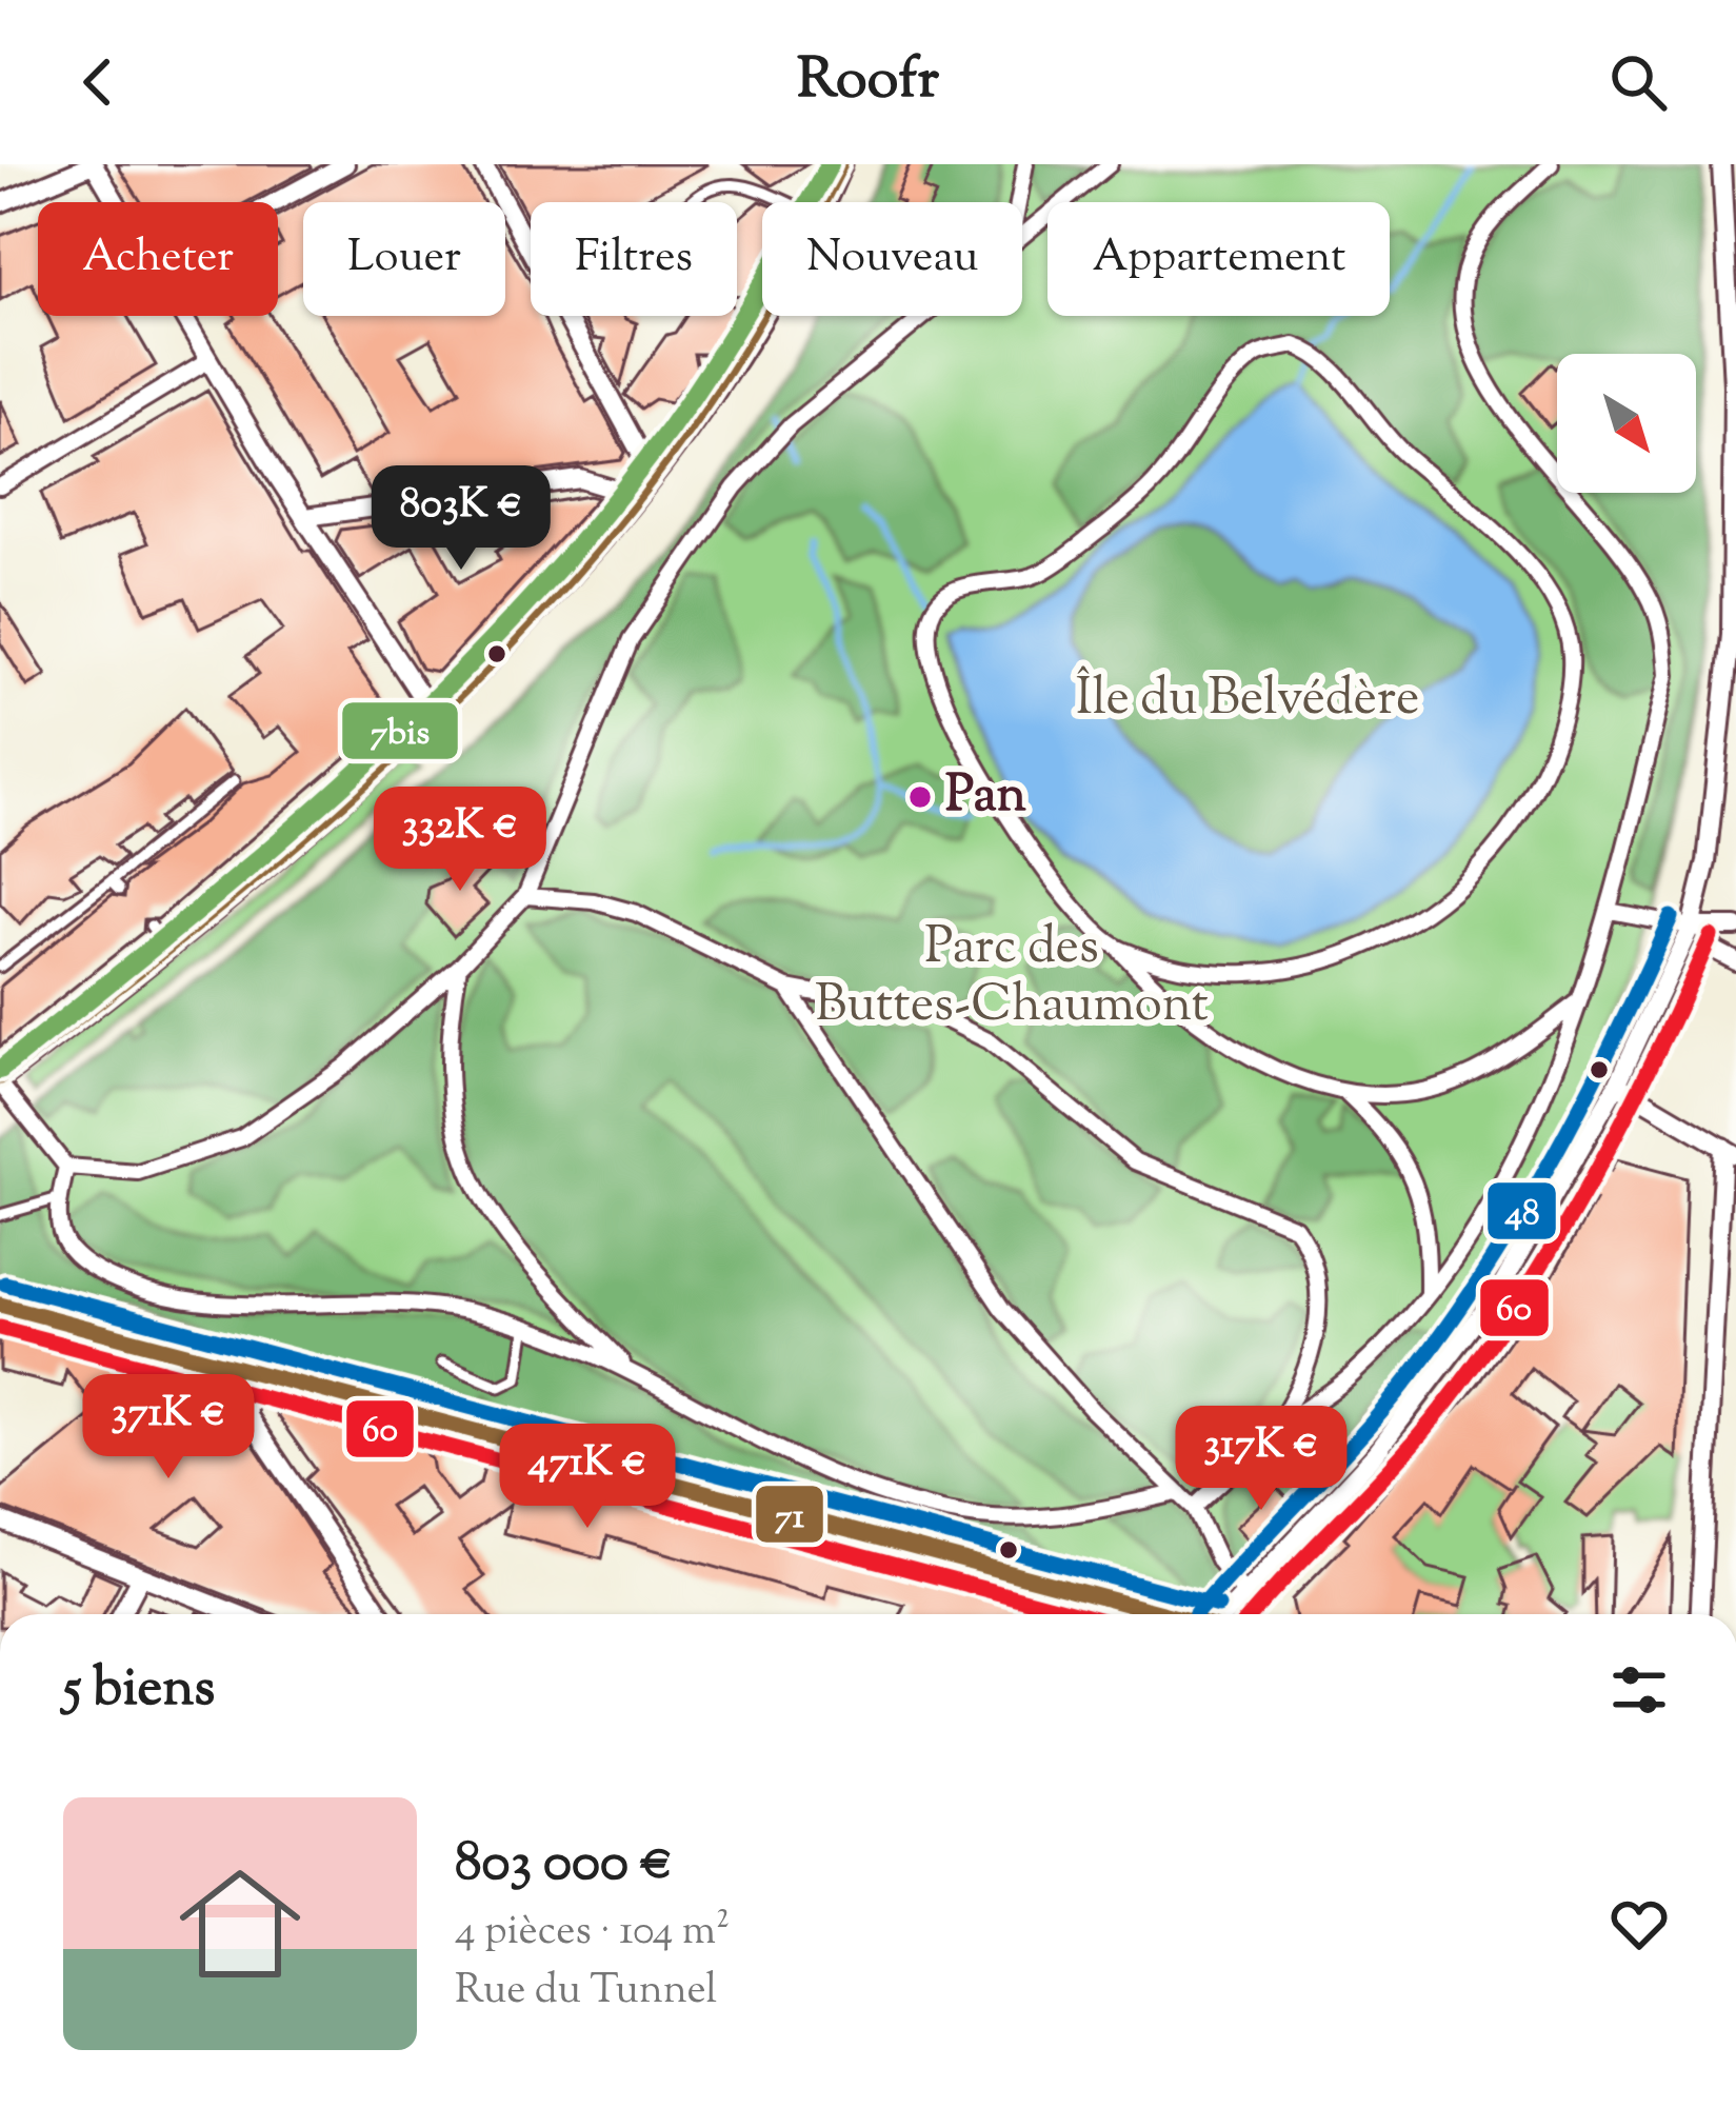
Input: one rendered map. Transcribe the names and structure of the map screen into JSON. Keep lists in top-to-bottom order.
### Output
{
  "parks": ["Île du Belvédère", "Parc des Buttes-Chaumont"],
  "places": ["Pan"],
  "lines": [
    "transit line 7bis",
    "transit line 71",
    "transit line 48",
    "transit line 60"
  ],
  "north": "bottom right",
  "page": {
    "header": "Roofr",
    "chip": [
      "Acheter",
      "Louer",
      "Filtres",
      "Nouveau",
      "Appartement"
    ],
    "price": [
      "803K €",
      "332K €",
      "371K €",
      "317K €",
      "471K €"
    ],
    "heading": "5 biens",
    "list": [
      {
        "name": "803 000 €",
        "note": "4 pièces · 104 m² · Rue du Tunnel"
      }
    ]
  }
}
